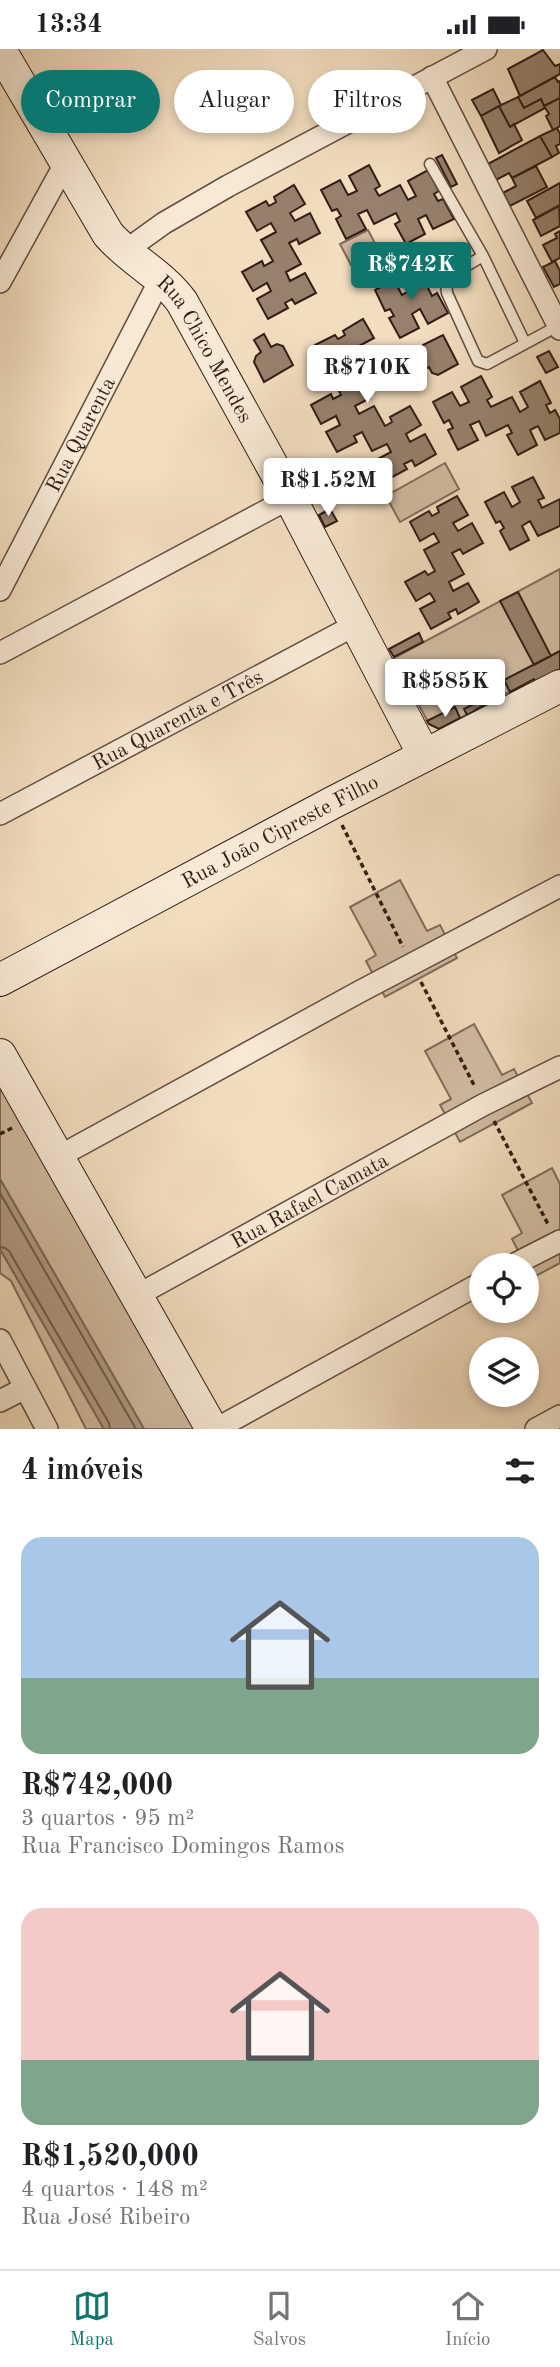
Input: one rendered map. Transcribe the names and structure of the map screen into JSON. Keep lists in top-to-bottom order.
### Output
{
  "streets": {
    "street": [
      "Rua Chico Mendes",
      "Rua Quarenta",
      "Rua Quarenta e Três",
      "Rua João Cipreste Filho",
      "Rua Rafael Camata"
    ]
  },
  "crossings": [
    ["Rua Chico Mendes", "Rua Quarenta"],
    ["Rua Chico Mendes", "Rua Quarenta e Três"],
    ["Rua Chico Mendes", "Rua João Cipreste Filho"]
  ],
  "page": {
    "status": "13:34",
    "chip": ["Comprar", "Alugar", "Filtros"],
    "price": [
      "R$742K",
      "R$710K",
      "R$1.52M",
      "R$585K"
    ],
    "heading": "4 imóveis",
    "list": [
      {
        "name": "R$742,000",
        "note": "3 quartos · 95 m² · Rua Francisco Domingos Ramos"
      },
      {
        "name": "R$1,520,000",
        "note": "4 quartos · 148 m² · Rua José Ribeiro"
      }
    ],
    "tabs": ["Mapa", "Salvos", "Início"]
  }
}
